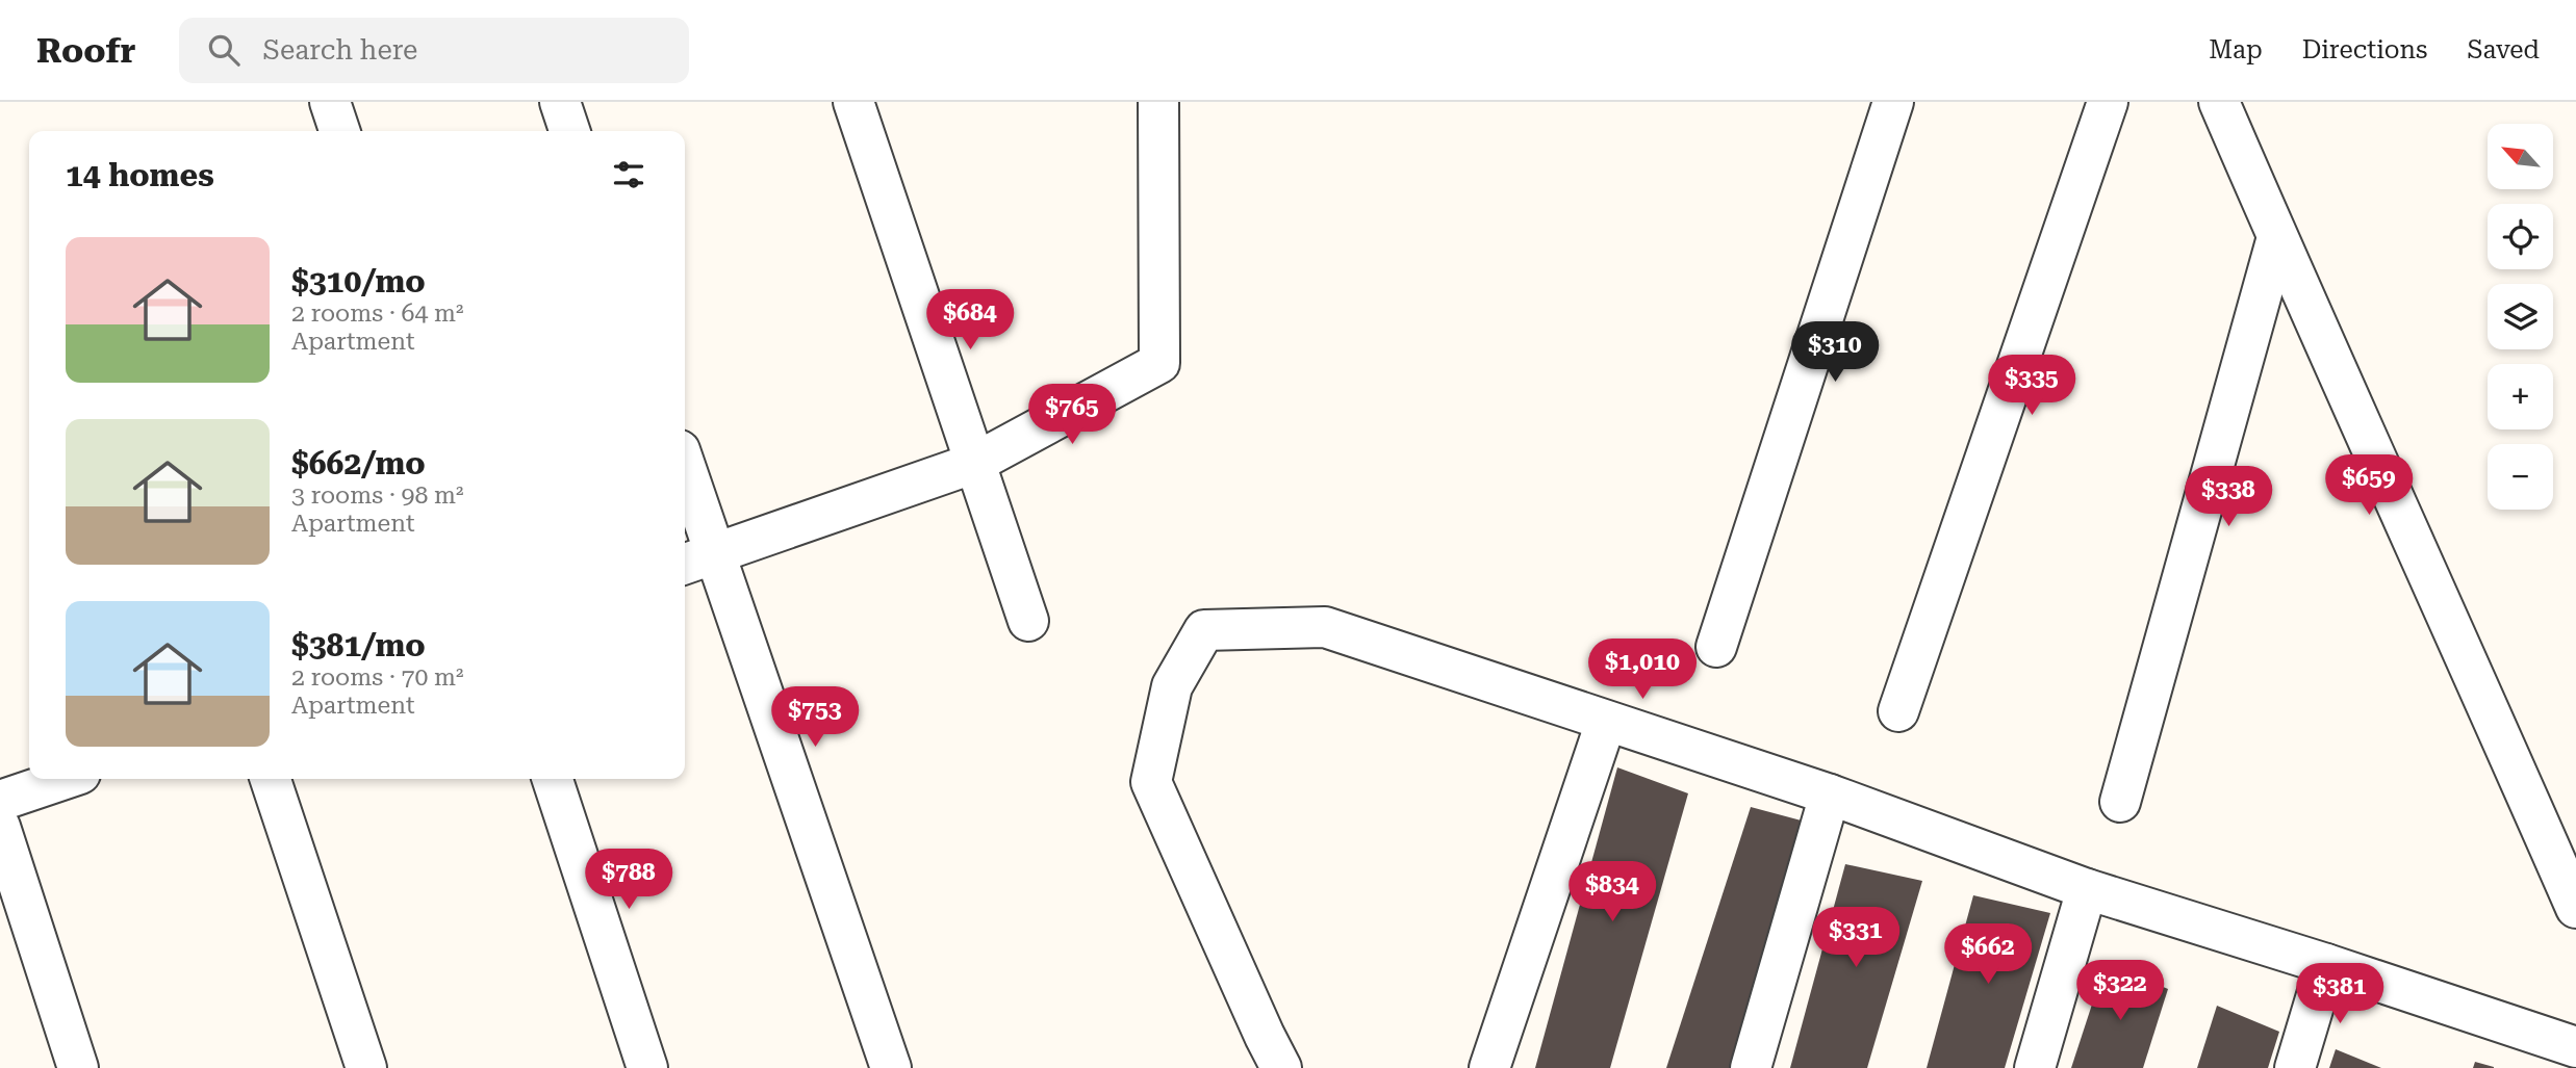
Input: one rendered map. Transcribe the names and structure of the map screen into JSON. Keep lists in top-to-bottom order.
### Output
{
  "north": "top left",
  "page": {
    "header": "Roofr",
    "search": "Search here",
    "nav": ["Map", "Directions", "Saved"],
    "map_buttons": ["+", "−"],
    "heading": "14 homes",
    "list": [
      {
        "name": "$310/mo",
        "note": "2 rooms · 64 m² · Apartment"
      },
      {
        "name": "$662/mo",
        "note": "3 rooms · 98 m² · Apartment"
      },
      {
        "name": "$381/mo",
        "note": "2 rooms · 70 m² · Apartment"
      }
    ],
    "price": [
      "$684",
      "$310",
      "$335",
      "$765",
      "$659",
      "$338",
      "$1,010",
      "$753",
      "$788",
      "$834",
      "$331",
      "$662",
      "$322",
      "$381"
    ]
  }
}
